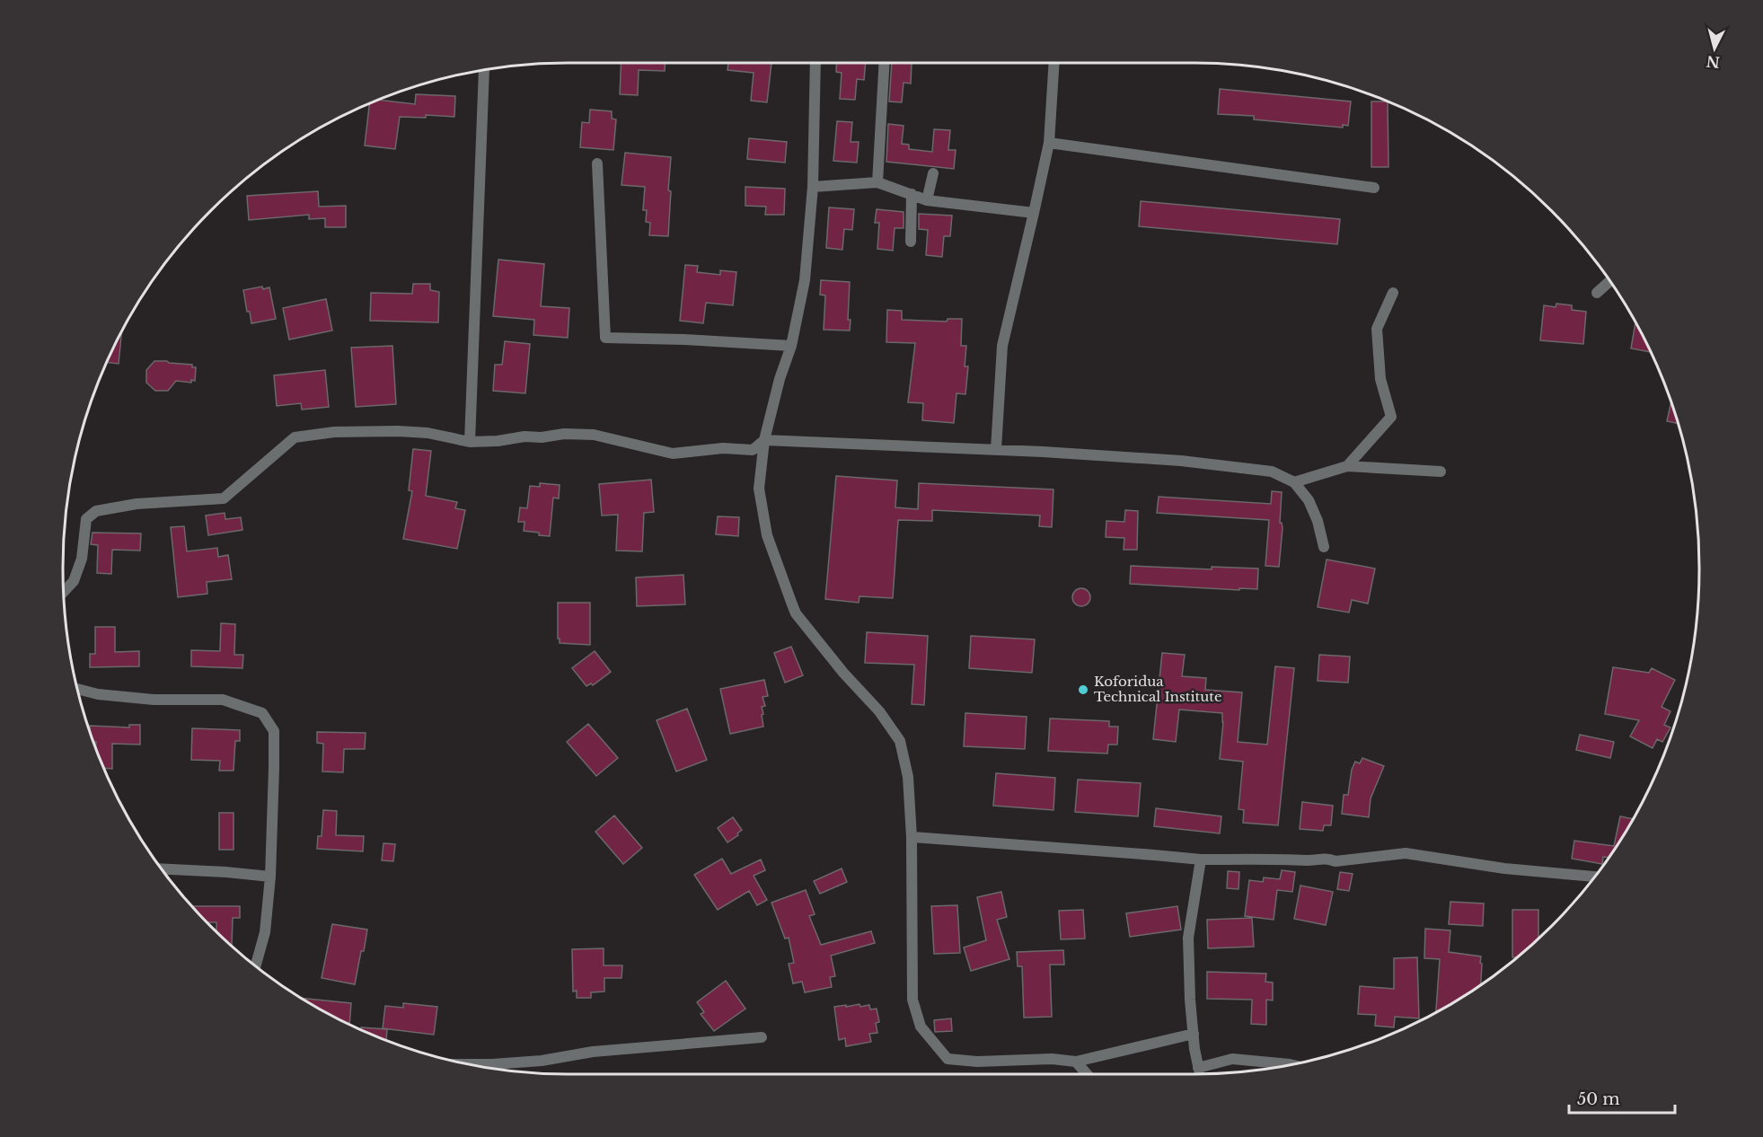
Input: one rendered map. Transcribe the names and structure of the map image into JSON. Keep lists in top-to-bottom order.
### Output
{
  "places": ["Koforidua Technical Institute"],
  "scale_bar": "50 m",
  "north": "bottom"
}
